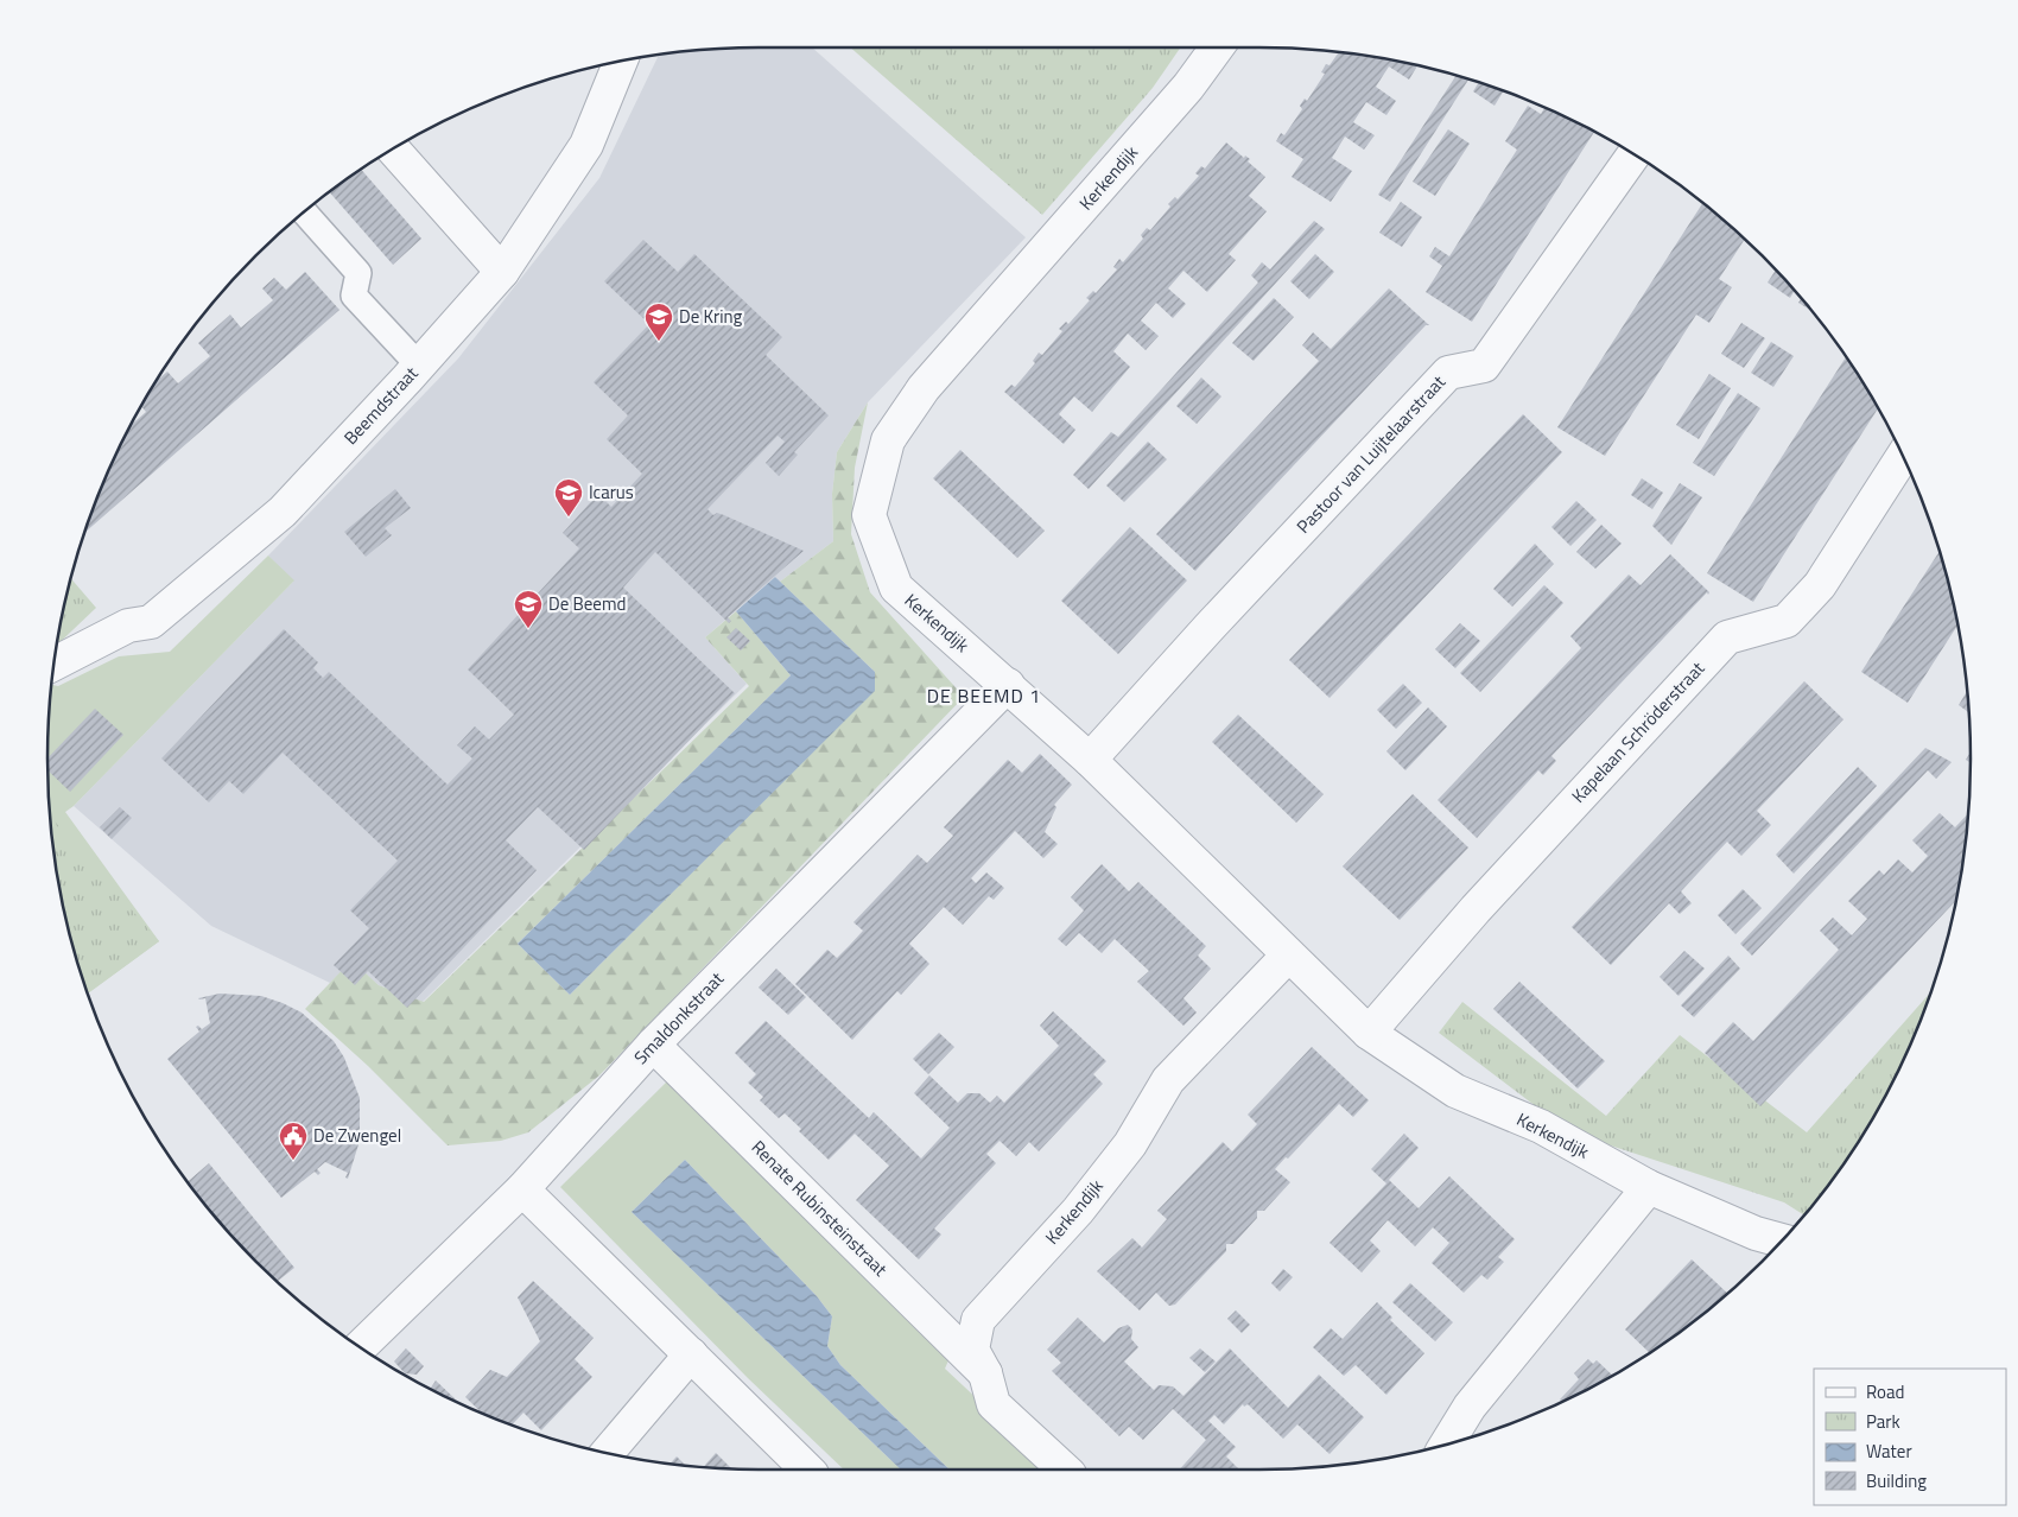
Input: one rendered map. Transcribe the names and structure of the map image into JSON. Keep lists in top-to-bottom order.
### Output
{
  "streets": {
    "street": [
      "Kerkendijk",
      "Beemdstraat",
      "Pastoor van Luijtelaarstraat",
      "Kapelaan Schröderstraat",
      "Smaldonkstraat",
      "Renate Rubinsteinstraat"
    ]
  },
  "crossings": [
    ["Kerkendijk", "Pastoor van Luijtelaarstraat"],
    ["Kerkendijk", "Kapelaan Schröderstraat"],
    ["Kerkendijk", "Smaldonkstraat"],
    ["Kerkendijk", "Renate Rubinsteinstraat"],
    ["Smaldonkstraat", "Renate Rubinsteinstraat"]
  ],
  "districts": ["DE BEEMD 1"],
  "places": {
    "school or university": ["De Kring", "Icarus", "De Beemd"],
    "public building": ["De Zwengel"]
  },
  "legend": [
    "Road",
    "Park",
    "Water",
    "Building"
  ]
}
